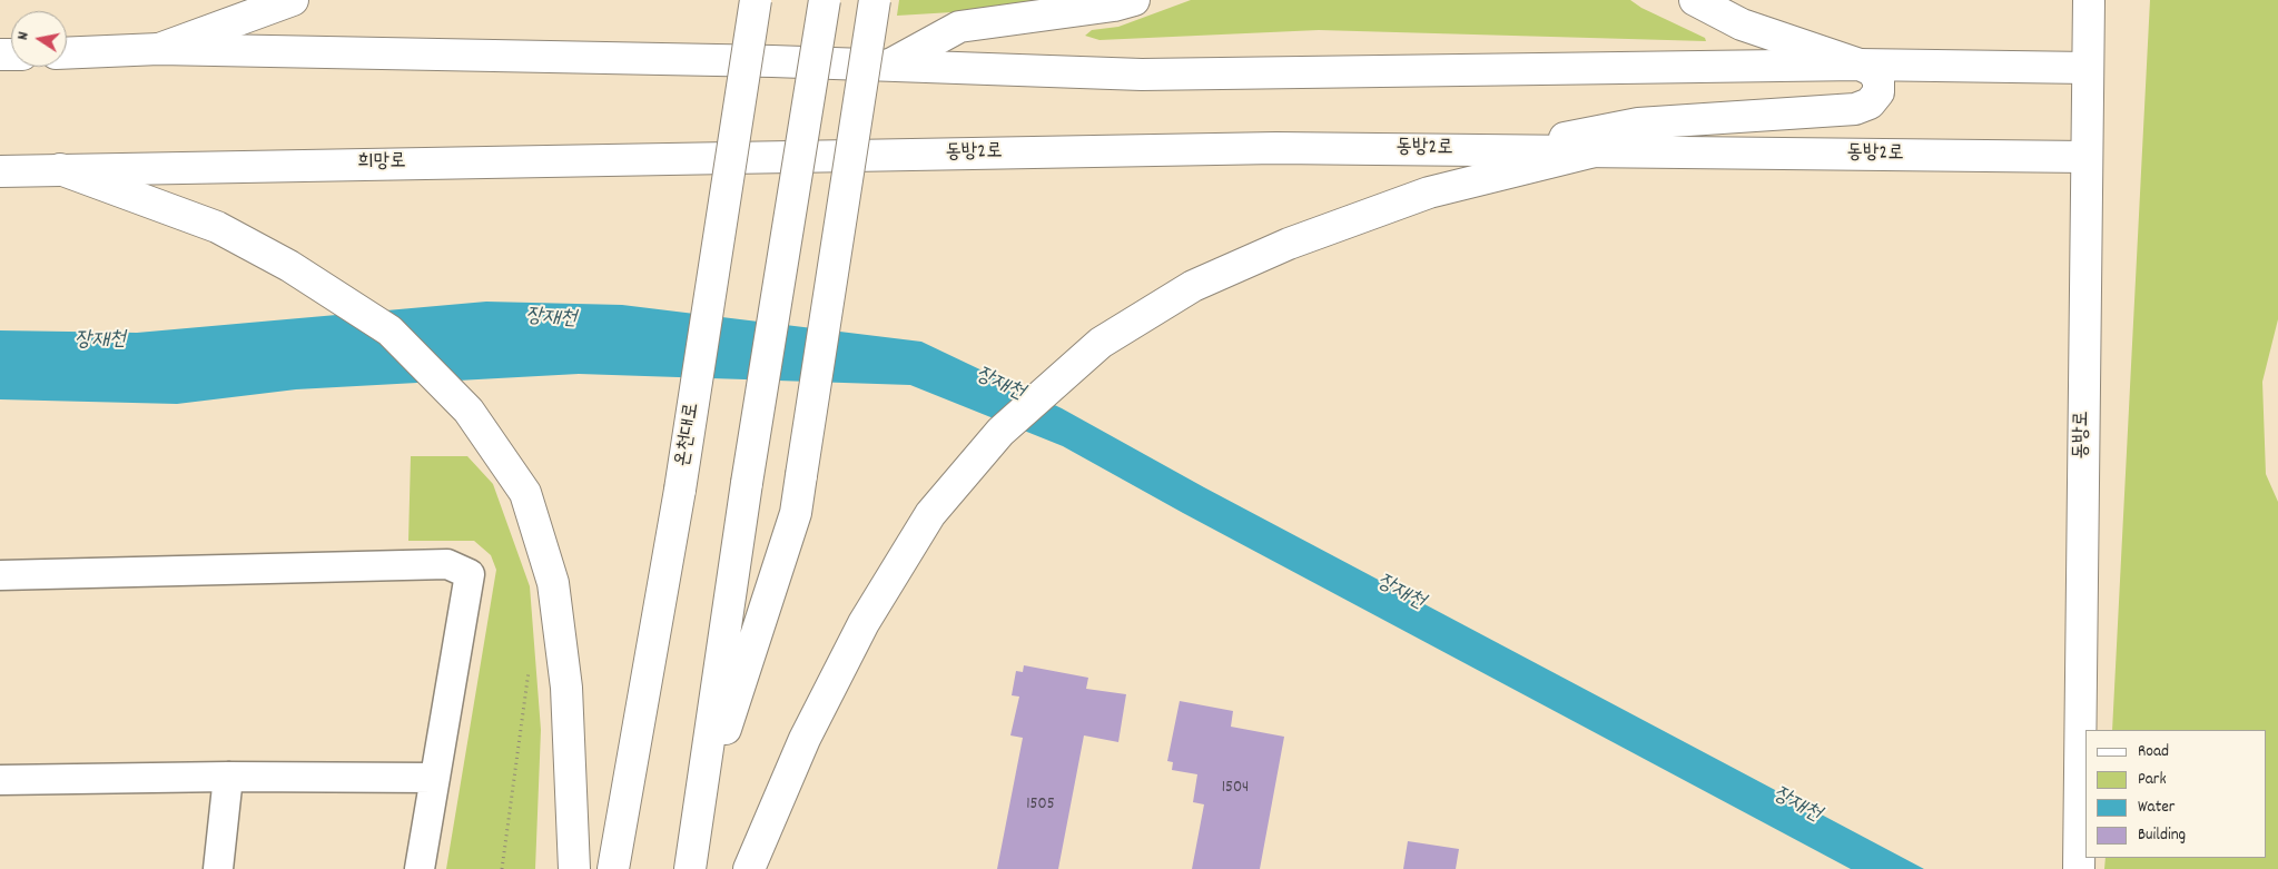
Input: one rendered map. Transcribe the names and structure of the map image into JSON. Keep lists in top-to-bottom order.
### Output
{
  "streets": {
    "main road": [
      "동방2로",
      "희망로",
      "온천대로",
      "동방로"
    ]
  },
  "crossings": [
    ["동방2로", "희망로"],
    ["동방2로", "동방로"]
  ],
  "water": ["장재천"],
  "house_numbers": ["1504", "1505"],
  "legend": [
    "Road",
    "Park",
    "Water",
    "Building"
  ],
  "north": "left"
}
